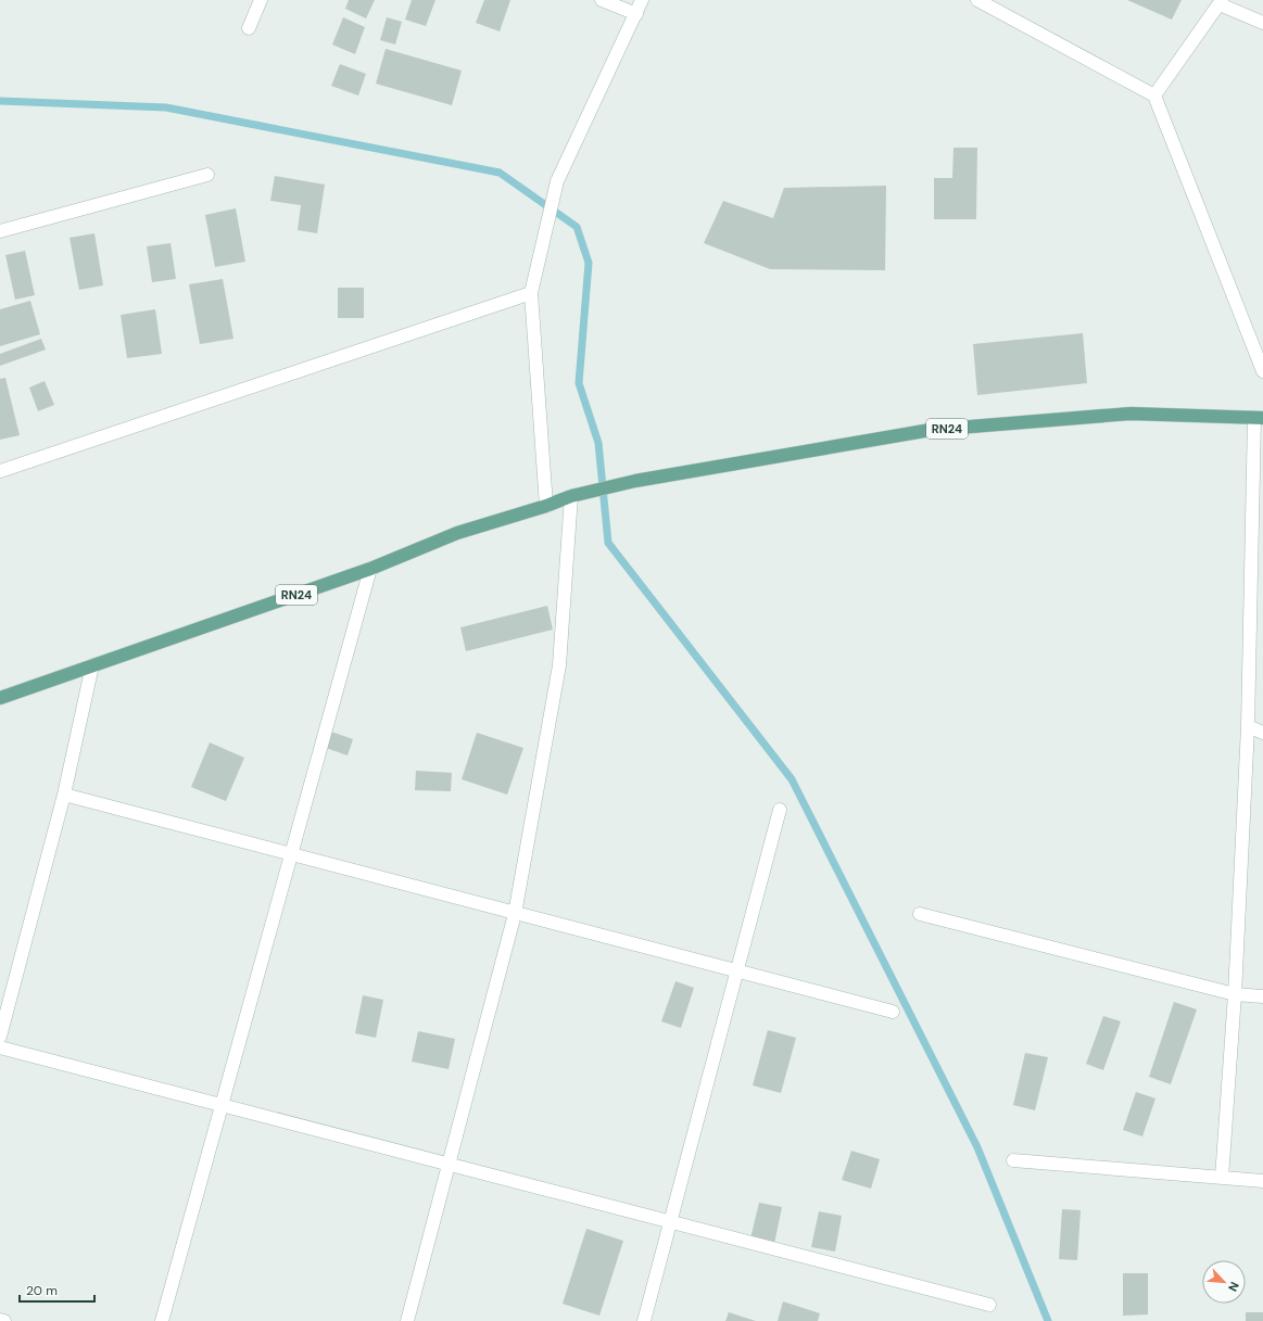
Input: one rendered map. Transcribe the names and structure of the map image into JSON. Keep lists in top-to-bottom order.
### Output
{
  "streets": {
    "main road": ["RN24"]
  },
  "scale_bar": "20 m",
  "north": "bottom right"
}
